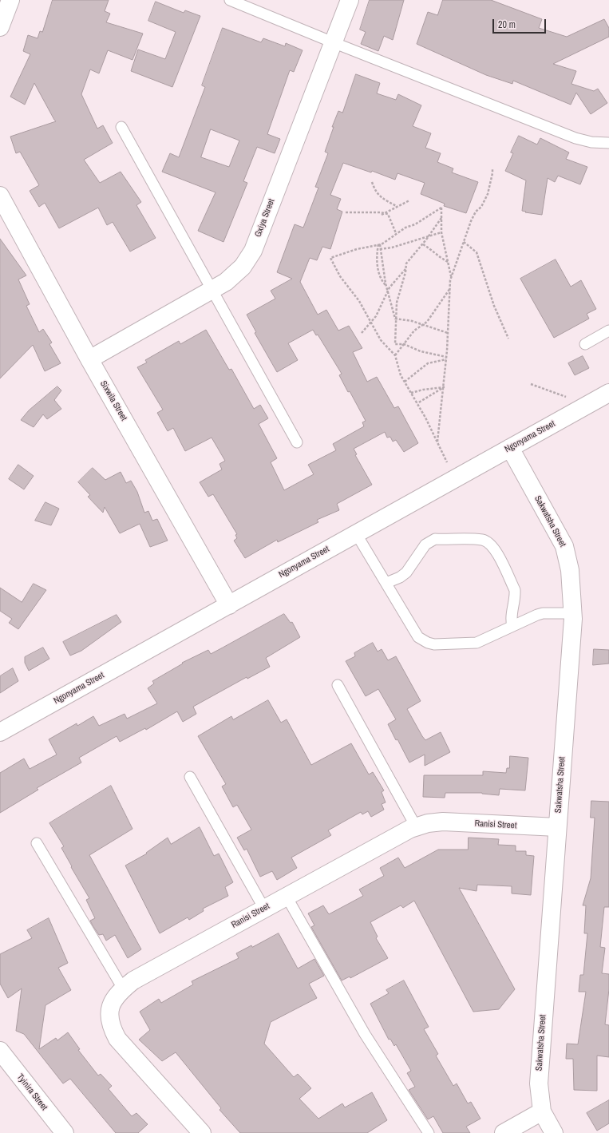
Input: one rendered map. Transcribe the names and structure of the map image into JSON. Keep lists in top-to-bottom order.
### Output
{
  "streets": {
    "street": [
      "Gxiya Street",
      "Sixwila Street",
      "Ngonyama Street",
      "Sakwatsha Street",
      "Ranisi Street",
      "Tyinira Street"
    ]
  },
  "crossings": [
    ["Gxiya Street", "Sixwila Street"],
    ["Sixwila Street", "Ngonyama Street"],
    ["Ngonyama Street", "Sakwatsha Street"],
    ["Sakwatsha Street", "Ranisi Street"]
  ],
  "scale_bar": "20 m"
}
